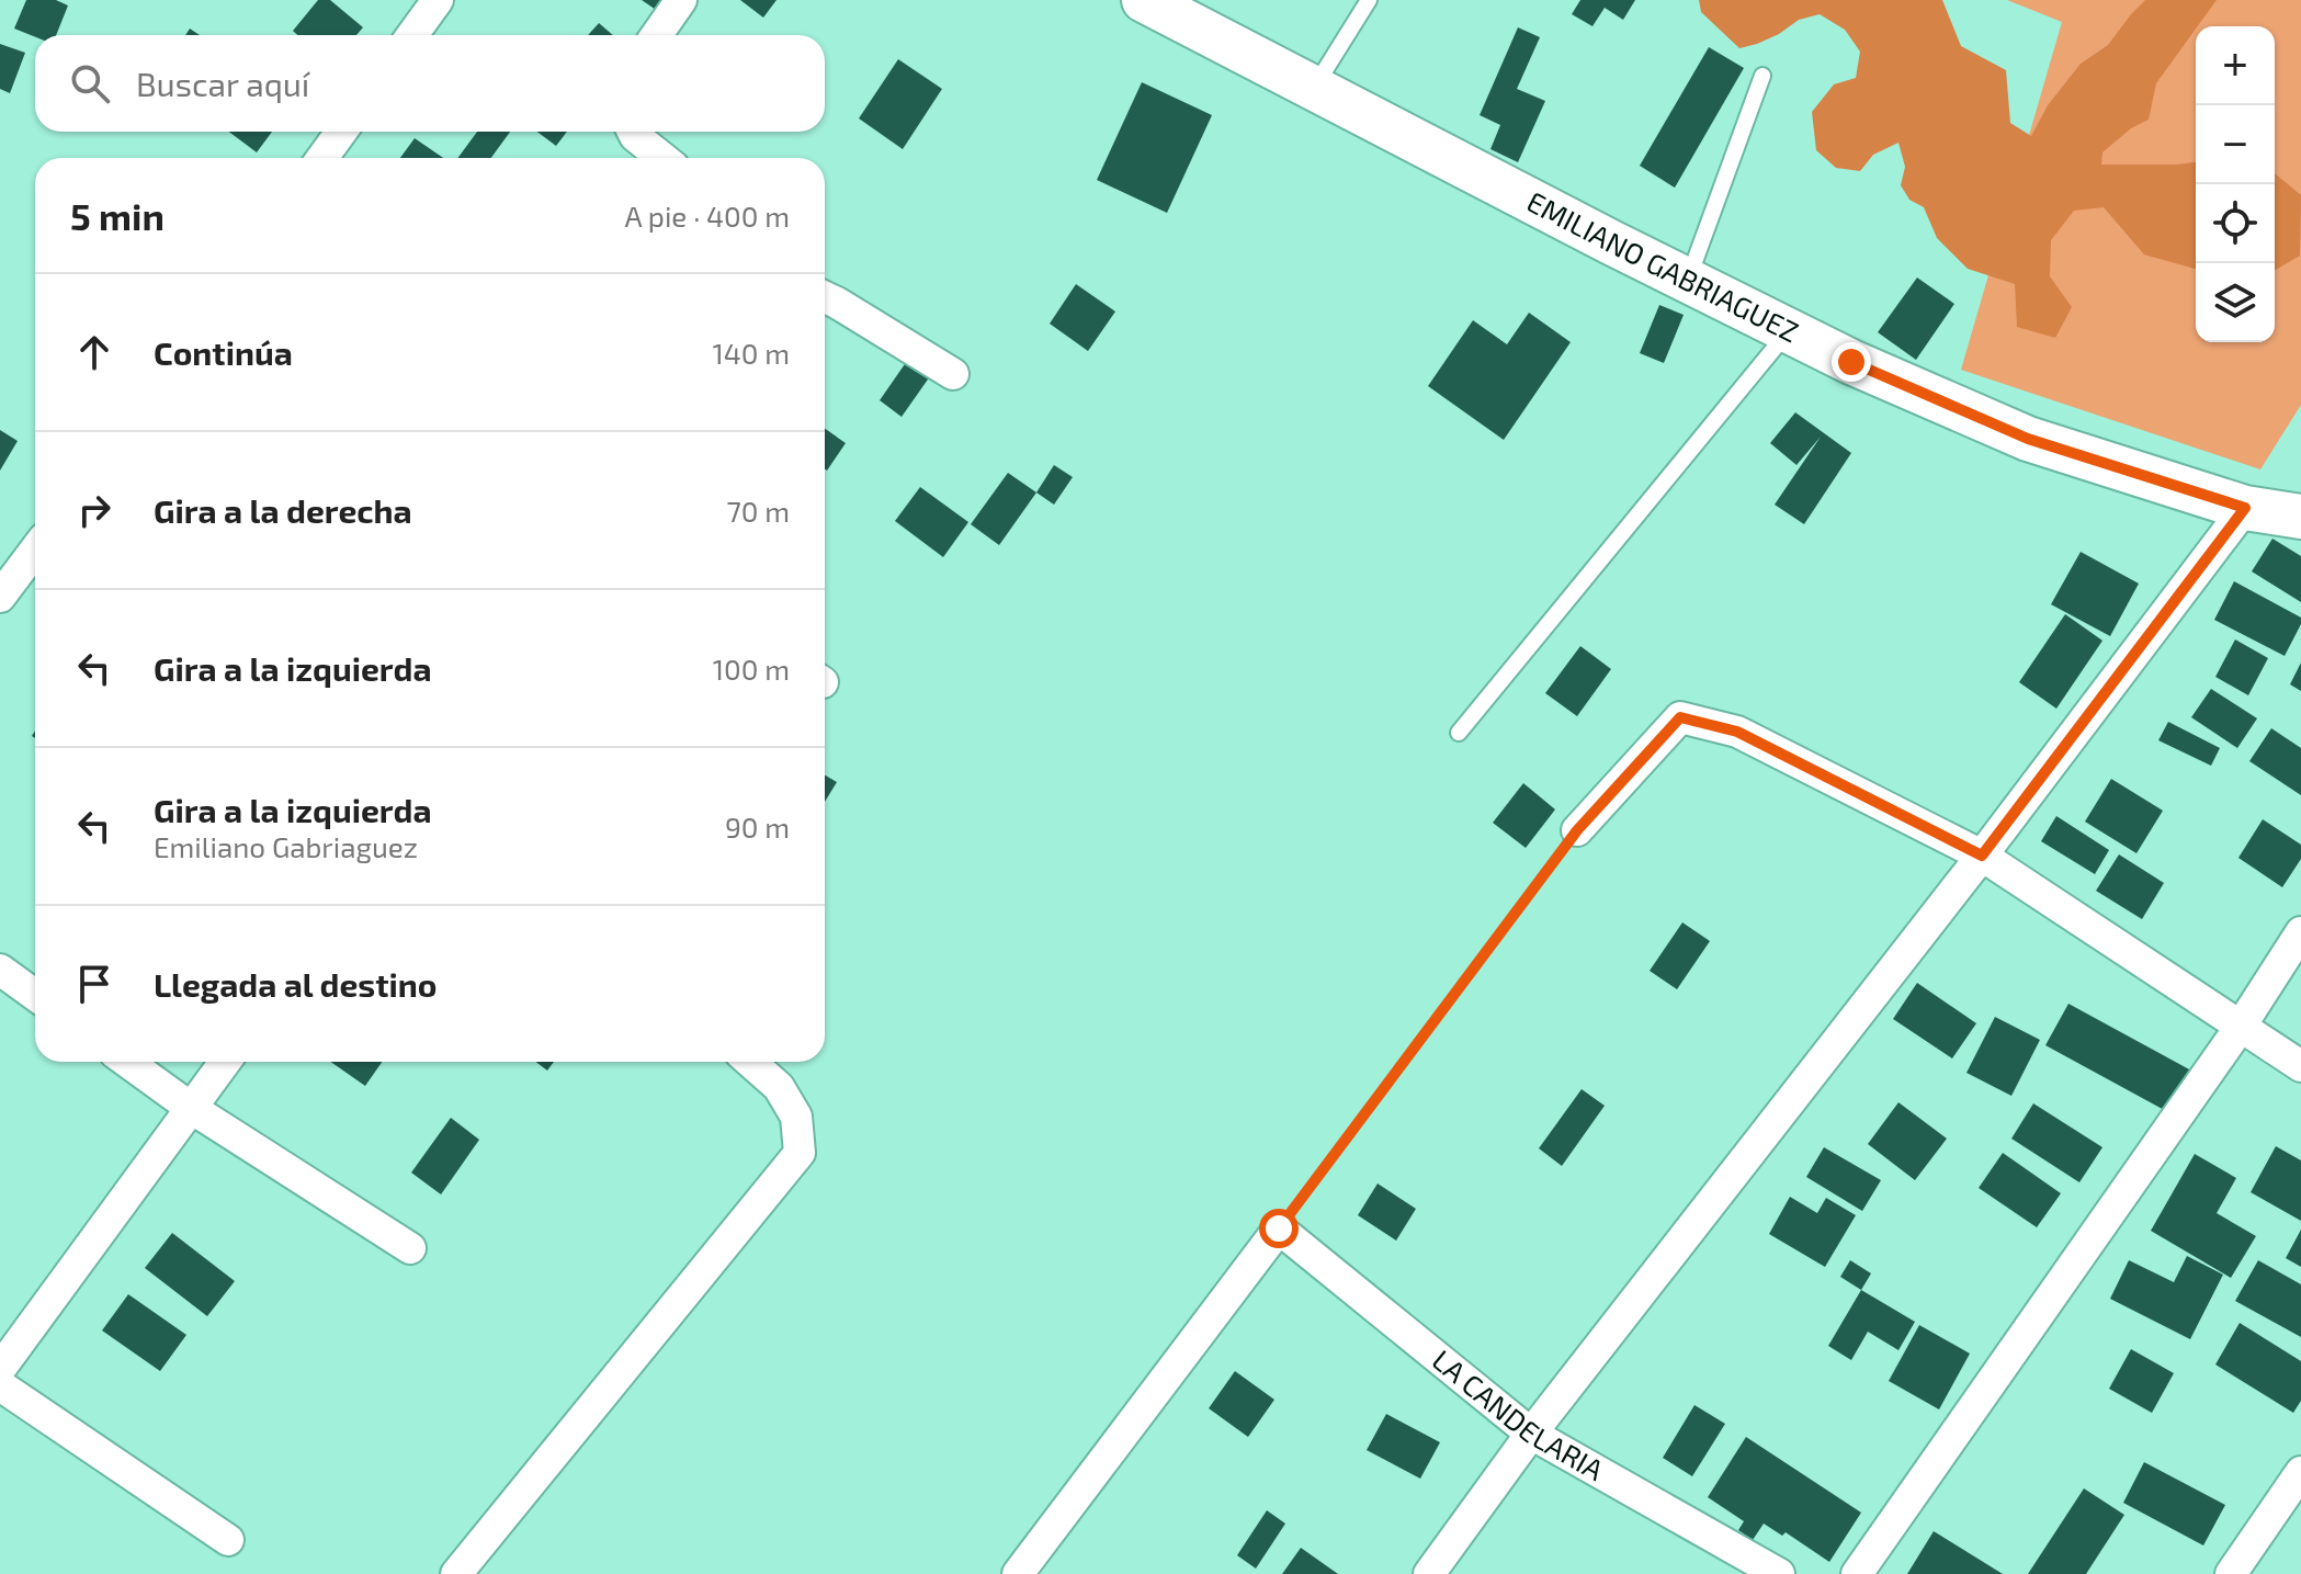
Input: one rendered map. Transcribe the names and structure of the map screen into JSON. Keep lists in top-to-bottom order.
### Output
{
  "streets": {
    "main road": ["EMILIANO GABRIAGUEZ"],
    "street": ["LA CANDELARIA"]
  },
  "page": {
    "map_buttons": ["+", "−"],
    "search": "Buscar aquí",
    "heading": ["5 min", "A pie · 400 m"],
    "list": [
      ["Continúa", "140 m"],
      ["Gira a la derecha", "70 m"],
      ["Gira a la izquierda", "100 m"],
      ["Gira a la izquierda", "Emiliano Gabriaguez", "90 m"],
      "Llegada al destino"
    ]
  }
}
